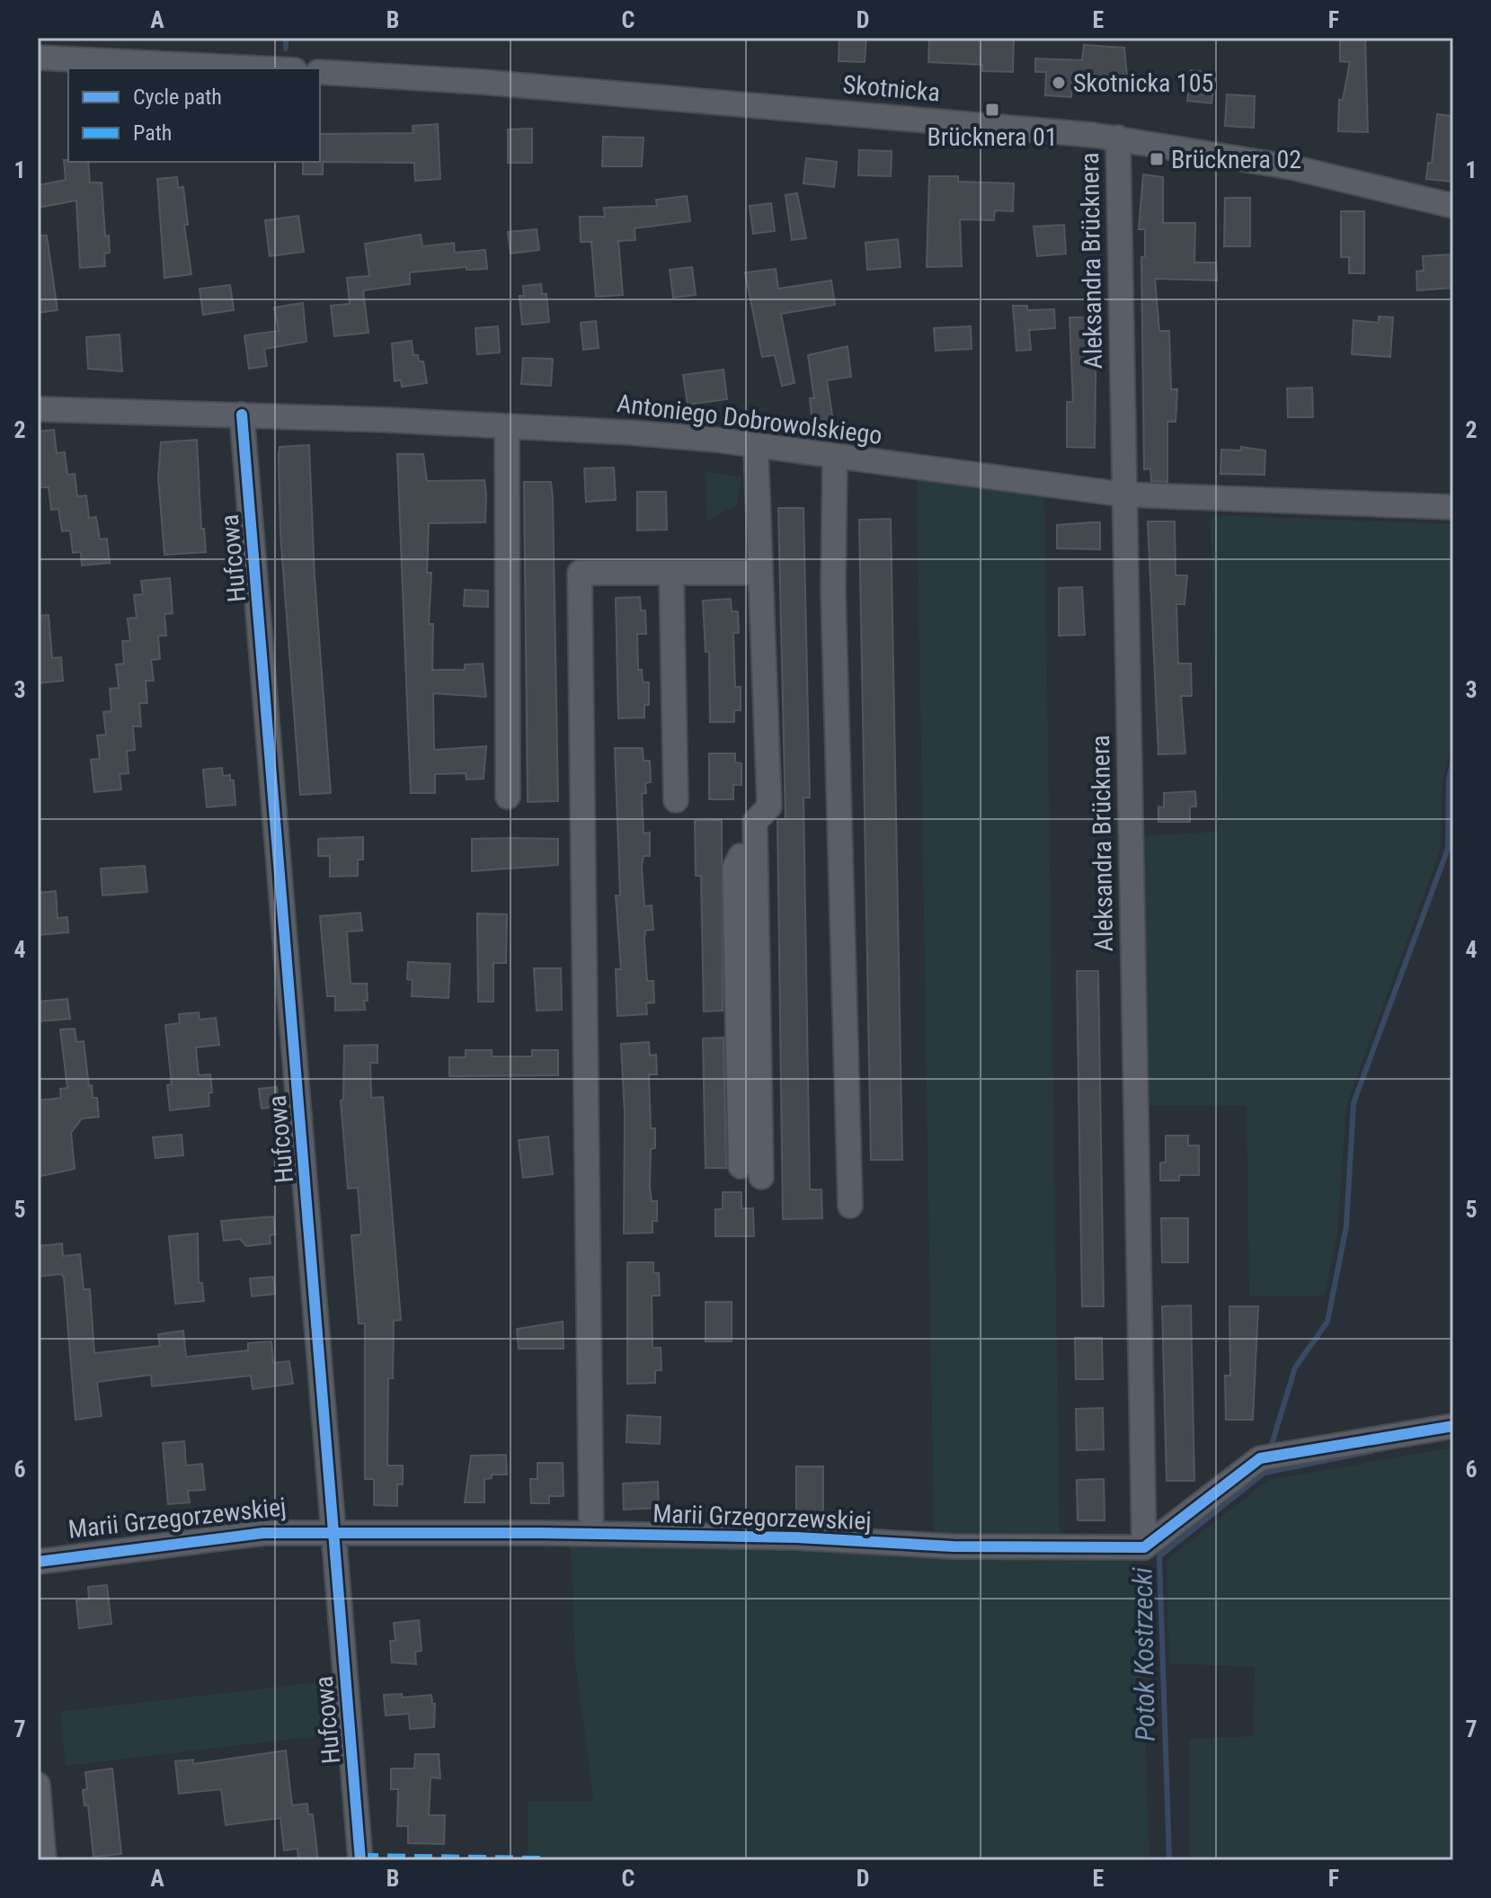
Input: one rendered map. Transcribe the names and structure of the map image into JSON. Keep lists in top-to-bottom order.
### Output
{
  "streets": {
    "street": [
      "Skotnicka",
      "Aleksandra Brücknera",
      "Antoniego Dobrowolskiego",
      "Hufcowa",
      "Marii Grzegorzewskiej"
    ]
  },
  "crossings": [
    ["Skotnicka", "Aleksandra Brücknera"],
    ["Aleksandra Brücknera", "Antoniego Dobrowolskiego"],
    ["Aleksandra Brücknera", "Marii Grzegorzewskiej"],
    ["Antoniego Dobrowolskiego", "Hufcowa"],
    ["Hufcowa", "Marii Grzegorzewskiej"]
  ],
  "water": ["Potok Kostrzecki"],
  "places": {
    "other": ["Skotnicka 105"],
    "transit": ["Brücknera 01", "Brücknera 02"]
  },
  "legend": ["Cycle path", "Path"],
  "grid": {
    "columns": [
      "A",
      "B",
      "C",
      "D",
      "E",
      "F"
    ],
    "rows": [
      "1",
      "2",
      "3",
      "4",
      "5",
      "6",
      "7"
    ]
  }
}
